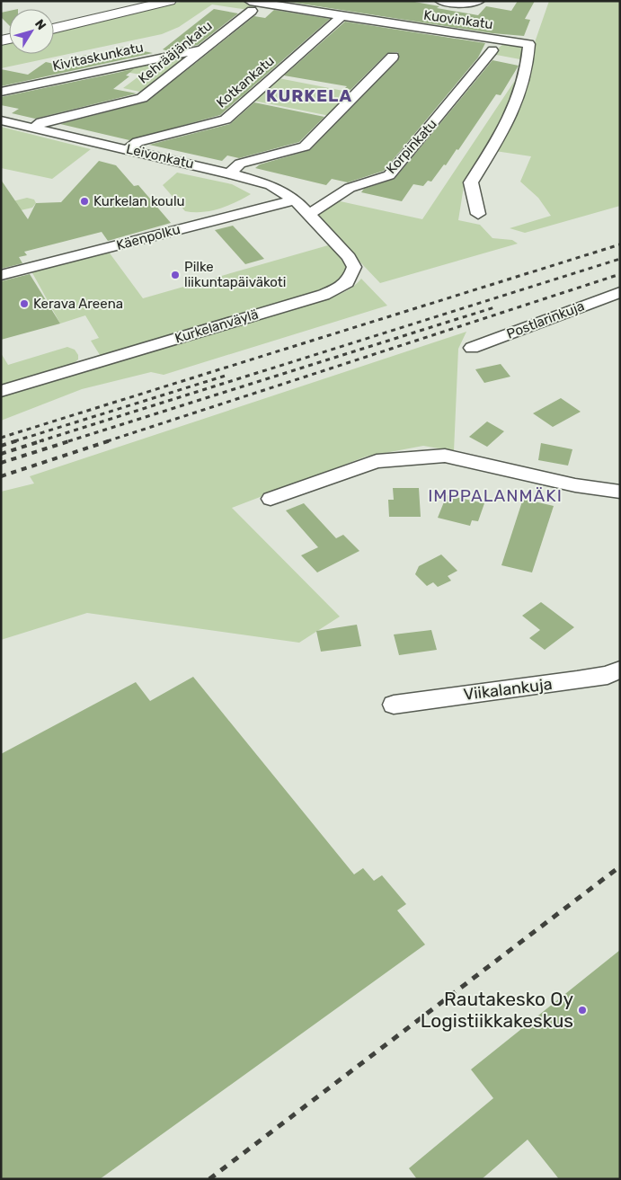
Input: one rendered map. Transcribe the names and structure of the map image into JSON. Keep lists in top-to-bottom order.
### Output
{
  "streets": {
    "street": [
      "Kuovinkatu",
      "Kehrääjänkatu",
      "Kivitaskunkatu",
      "Kotkankatu",
      "Korpinkatu",
      "Leivonkatu",
      "Käenpolku",
      "Postlarinkuja",
      "Kurkelanväylä",
      "Viikalankuja"
    ]
  },
  "crossings": [
    ["Kuovinkatu", "Kehrääjänkatu"],
    ["Kuovinkatu", "Kotkankatu"],
    ["Kehrääjänkatu", "Kivitaskunkatu"],
    ["Kehrääjänkatu", "Leivonkatu"],
    ["Kotkankatu", "Leivonkatu"],
    ["Korpinkatu", "Leivonkatu"],
    ["Korpinkatu", "Kurkelanväylä"],
    ["Leivonkatu", "Käenpolku"],
    ["Leivonkatu", "Kurkelanväylä"]
  ],
  "districts": ["KURKELA", "IMPPALANMÄKI"],
  "places": [
    "Kurkelan koulu",
    "Pilke liikuntapäiväkoti",
    "Kerava Areena",
    "Rautakesko Oy Logistiikkakeskus"
  ],
  "north": "top right"
}
